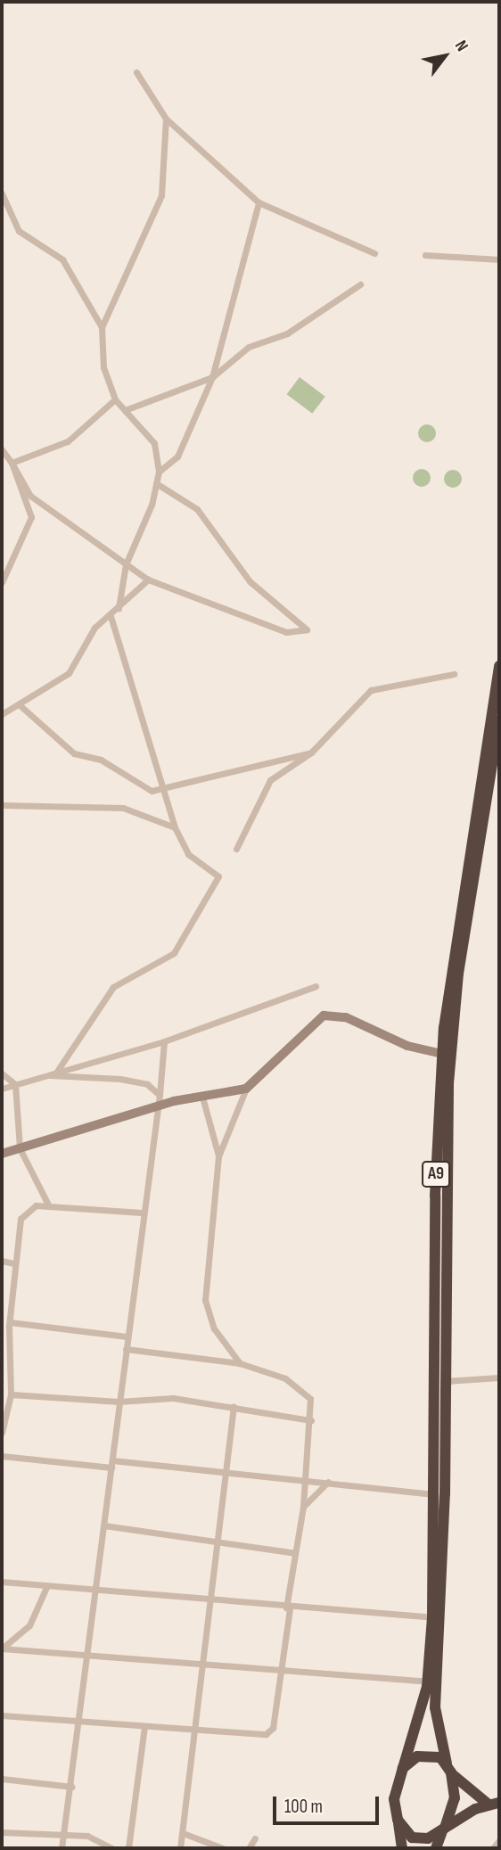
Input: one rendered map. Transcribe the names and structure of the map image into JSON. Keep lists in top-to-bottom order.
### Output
{
  "streets": {
    "highway": ["A9"]
  },
  "scale_bar": "100 m",
  "north": "top right"
}
